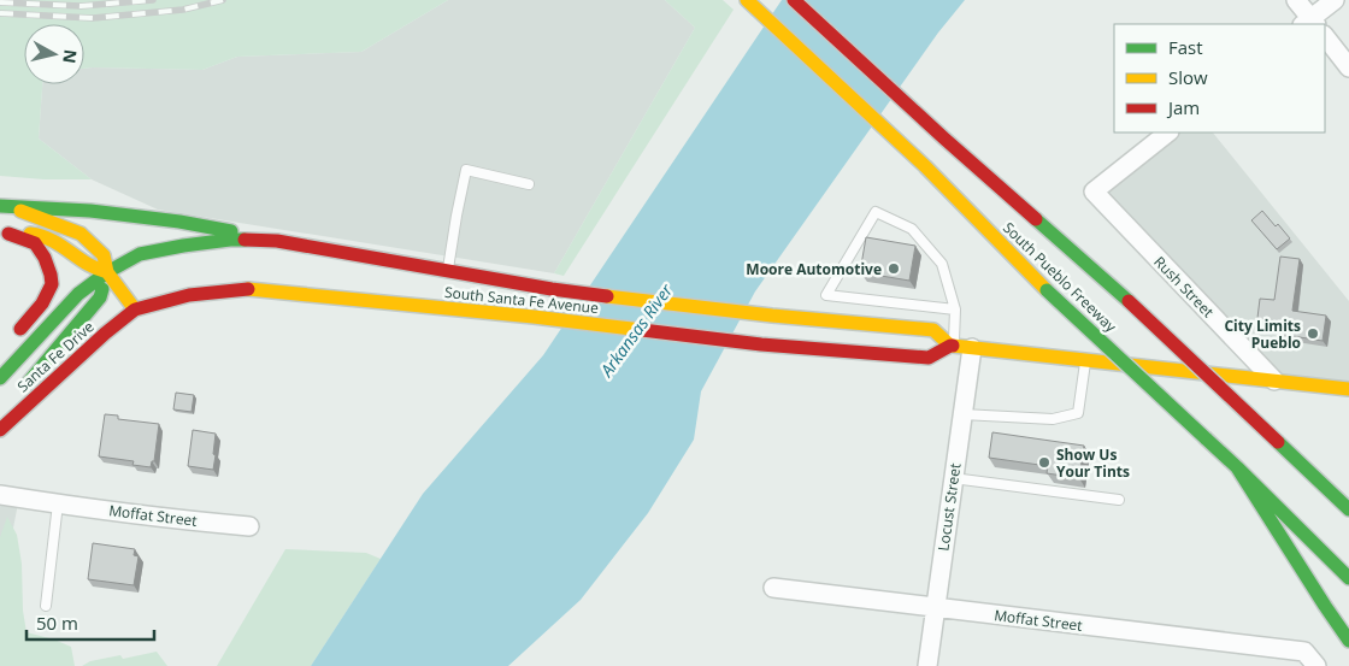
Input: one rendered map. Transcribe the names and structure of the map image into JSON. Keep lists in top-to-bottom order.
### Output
{
  "streets": {
    "main road": ["South Pueblo Freeway", "South Santa Fe Avenue", "Santa Fe Drive"],
    "street": ["Rush Street", "Locust Street", "Moffat Street"]
  },
  "crossings": [
    ["Rush Street", "South Santa Fe Avenue"],
    ["South Santa Fe Avenue", "Santa Fe Drive"],
    ["South Santa Fe Avenue", "Locust Street"],
    ["Locust Street", "Moffat Street"]
  ],
  "water": ["Arkansas River"],
  "places": ["Moore Automotive", "City Limits Pueblo", "Show Us Your Tints"],
  "legend": ["Fast", "Slow", "Jam"],
  "scale_bar": "50 m",
  "north": "right"
}
